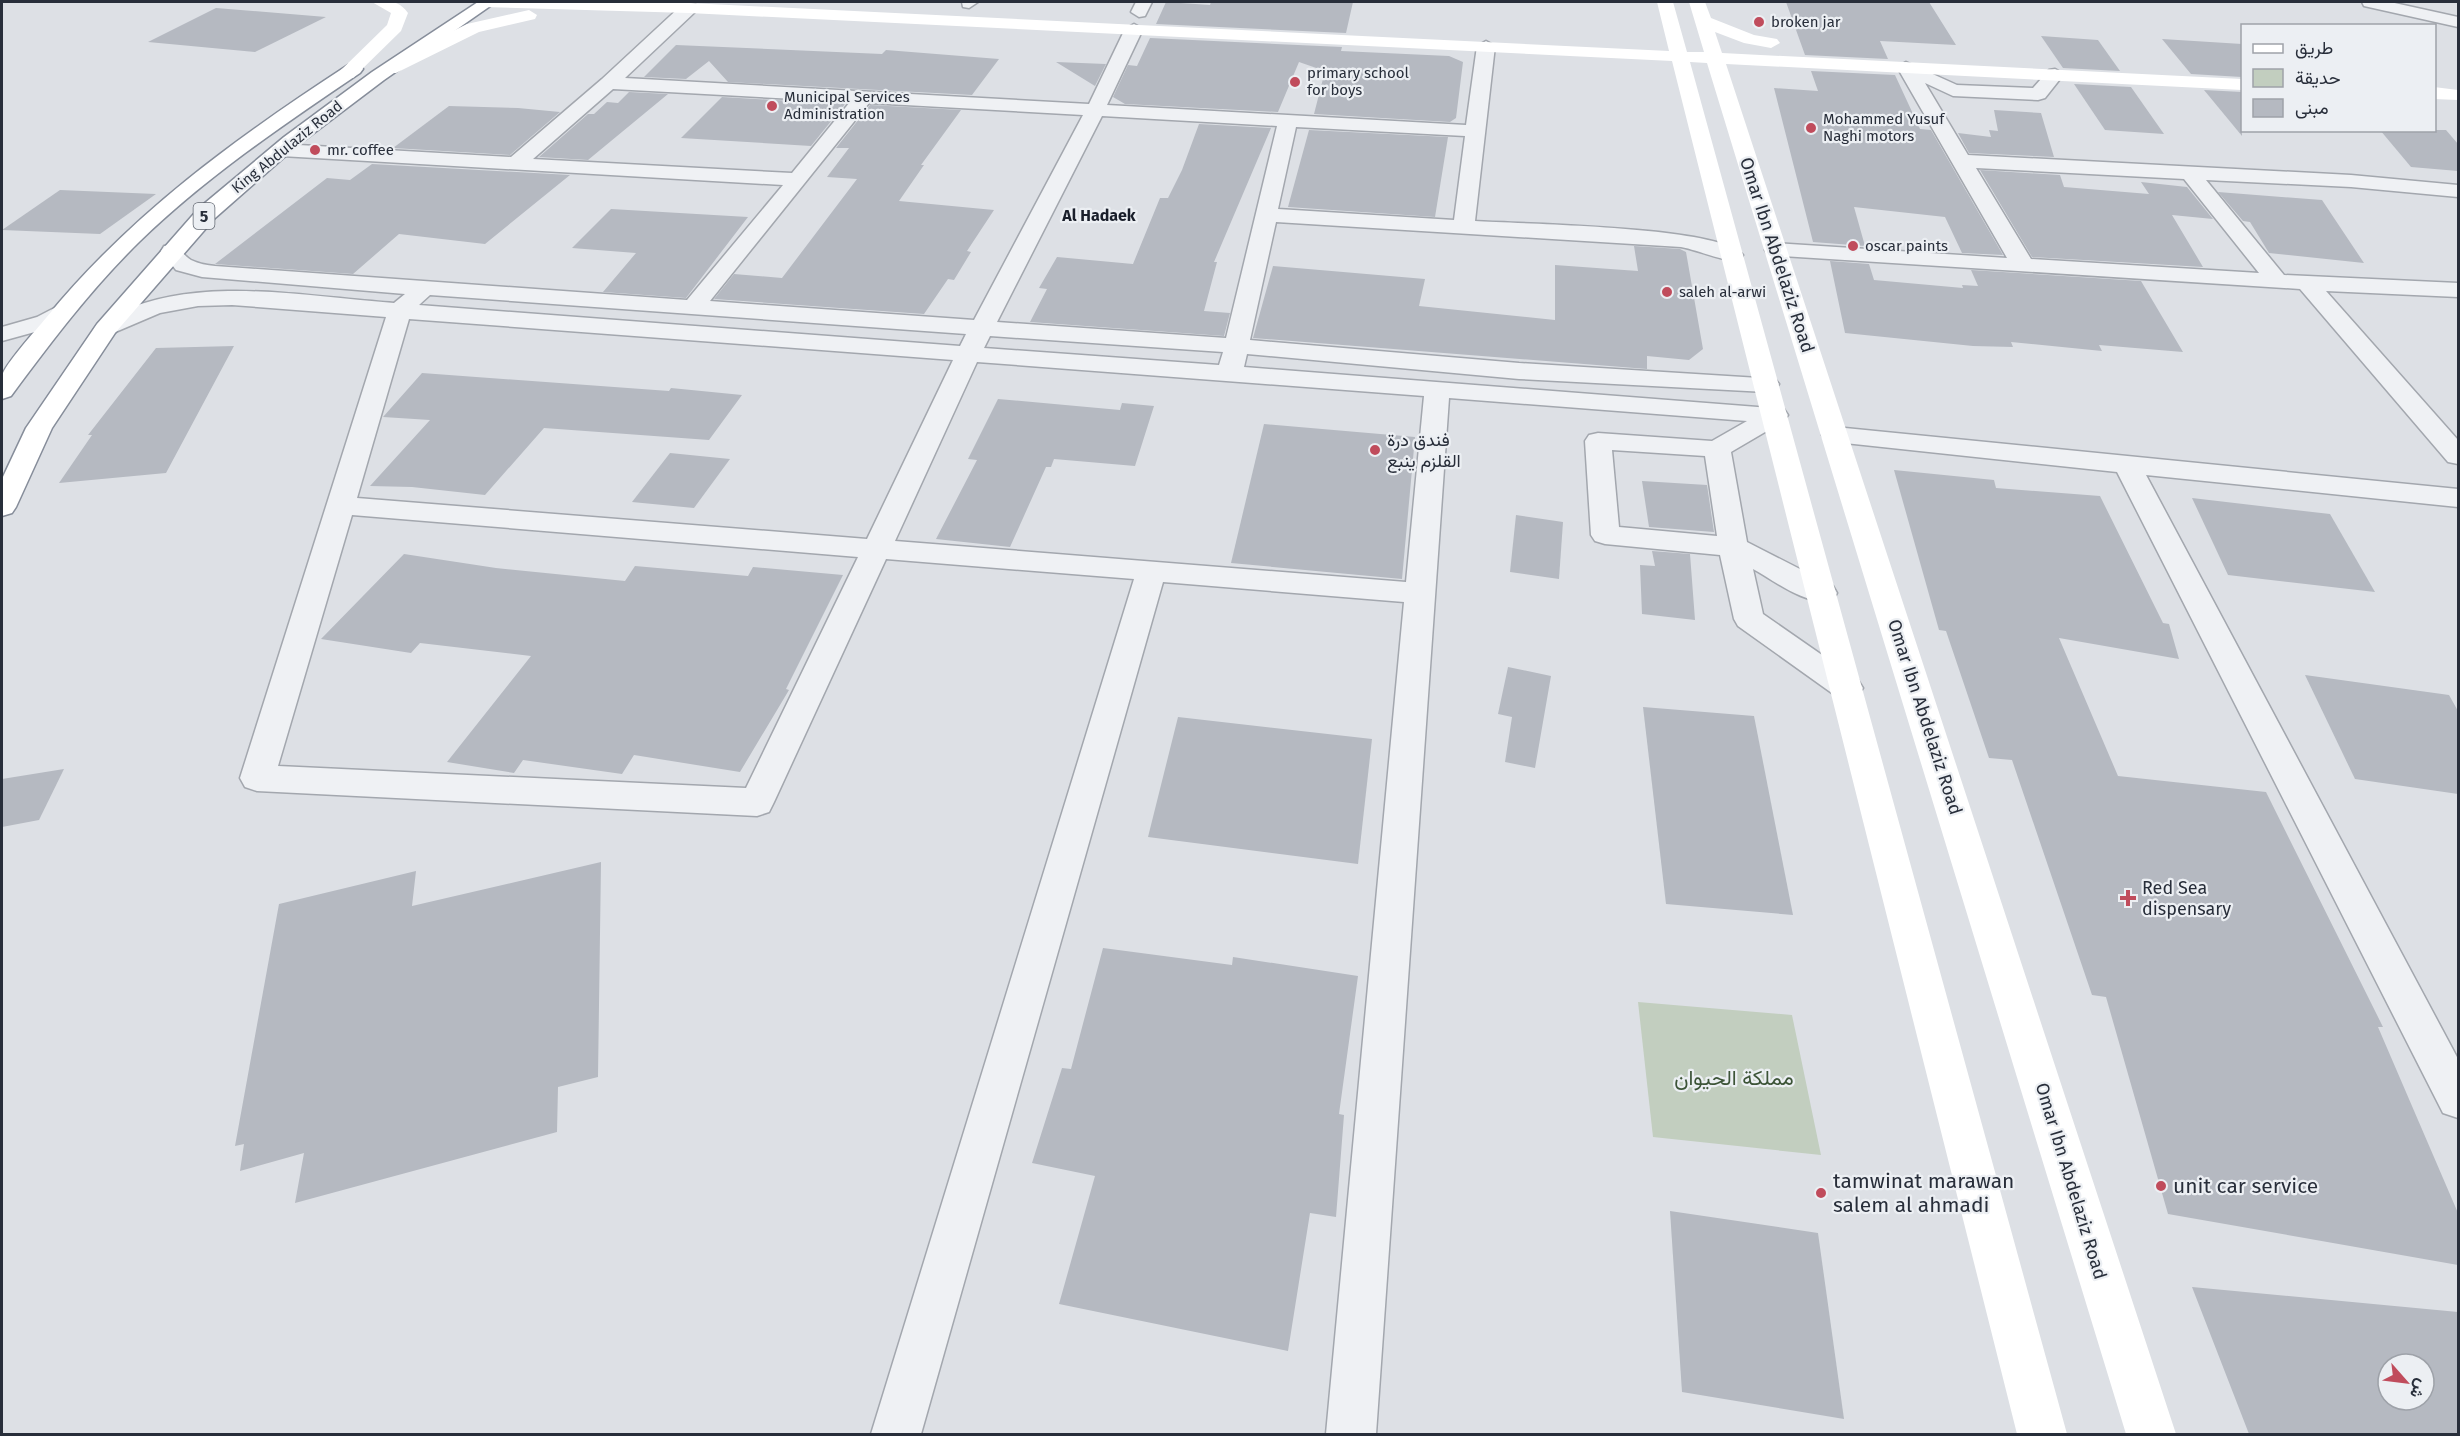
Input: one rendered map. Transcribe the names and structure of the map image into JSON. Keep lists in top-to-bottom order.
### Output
{
  "streets": {
    "main road": ["King Abdulaziz Road", "5", "Omar Ibn Abdelaziz Road"]
  },
  "districts": ["Al Hadaek"],
  "parks": ["مملكة الحيوان"],
  "places": {
    "other": [
      "broken jar",
      "primary school for boys",
      "Municipal Services Administration",
      "Mohammed Yusuf Naghi motors",
      "mr. coffee",
      "oscar paints",
      "saleh al-arwi",
      "فندق درة القلزم ينبع",
      "unit car service",
      "tamwinat marawan salem al ahmadi"
    ],
    "health": ["Red Sea dispensary"]
  },
  "legend": ["طريق", "حديقة", "مبنى"],
  "north": "bottom right"
}
